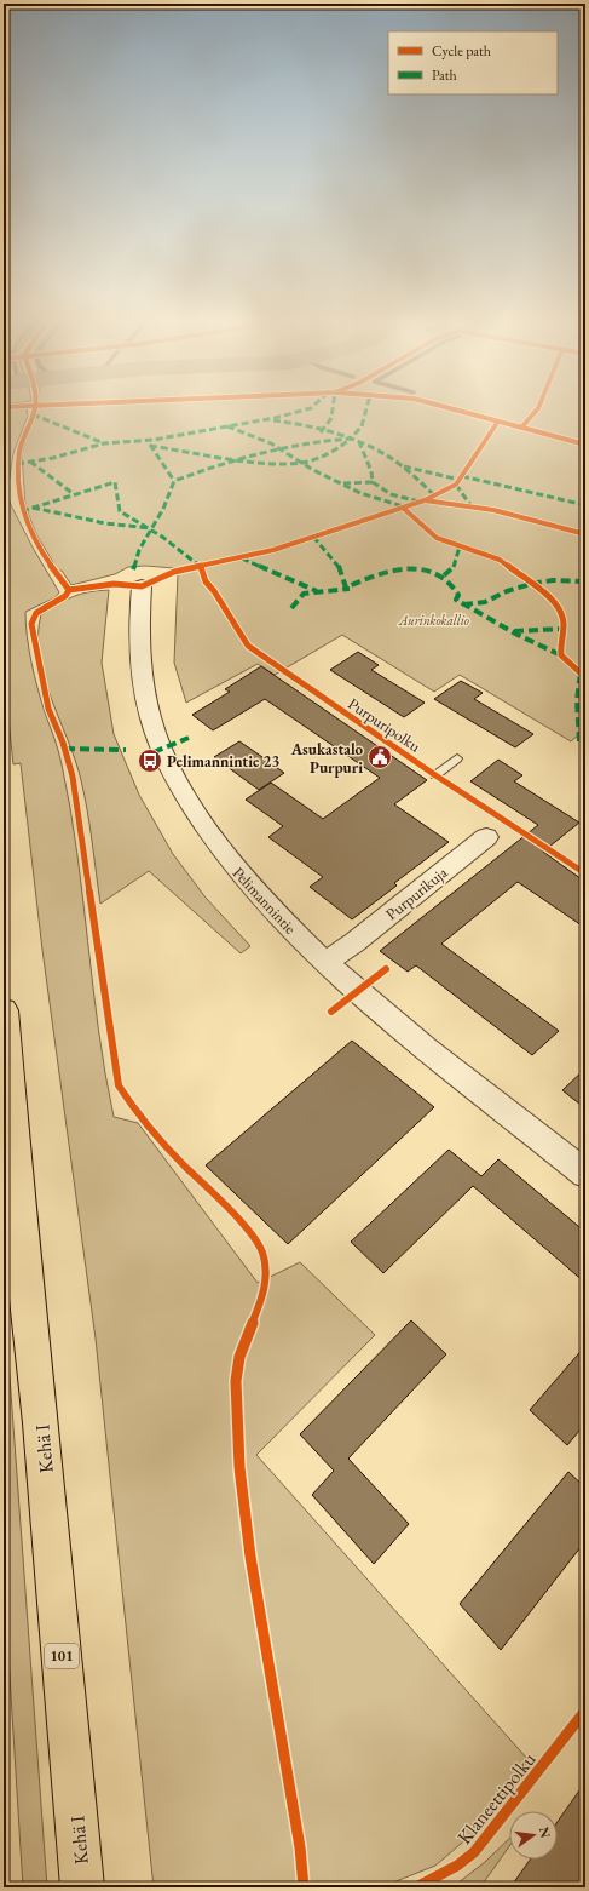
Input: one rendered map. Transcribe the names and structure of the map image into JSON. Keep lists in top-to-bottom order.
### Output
{
  "streets": {
    "highway": ["Kehä I", "101"],
    "street": ["Purpurikuja", "Pelimannintie"],
    "cycle path": ["Purpuripolku", "Klaneettipolku"]
  },
  "crossings": [
    ["Purpurikuja", "Pelimannintie"]
  ],
  "parks": ["Aurinkokallio"],
  "places": {
    "public building": ["Asukastalo Purpuri"],
    "bus stop": ["Pelimannintie 23"]
  },
  "legend": ["Cycle path", "Path"],
  "north": "right"
}
